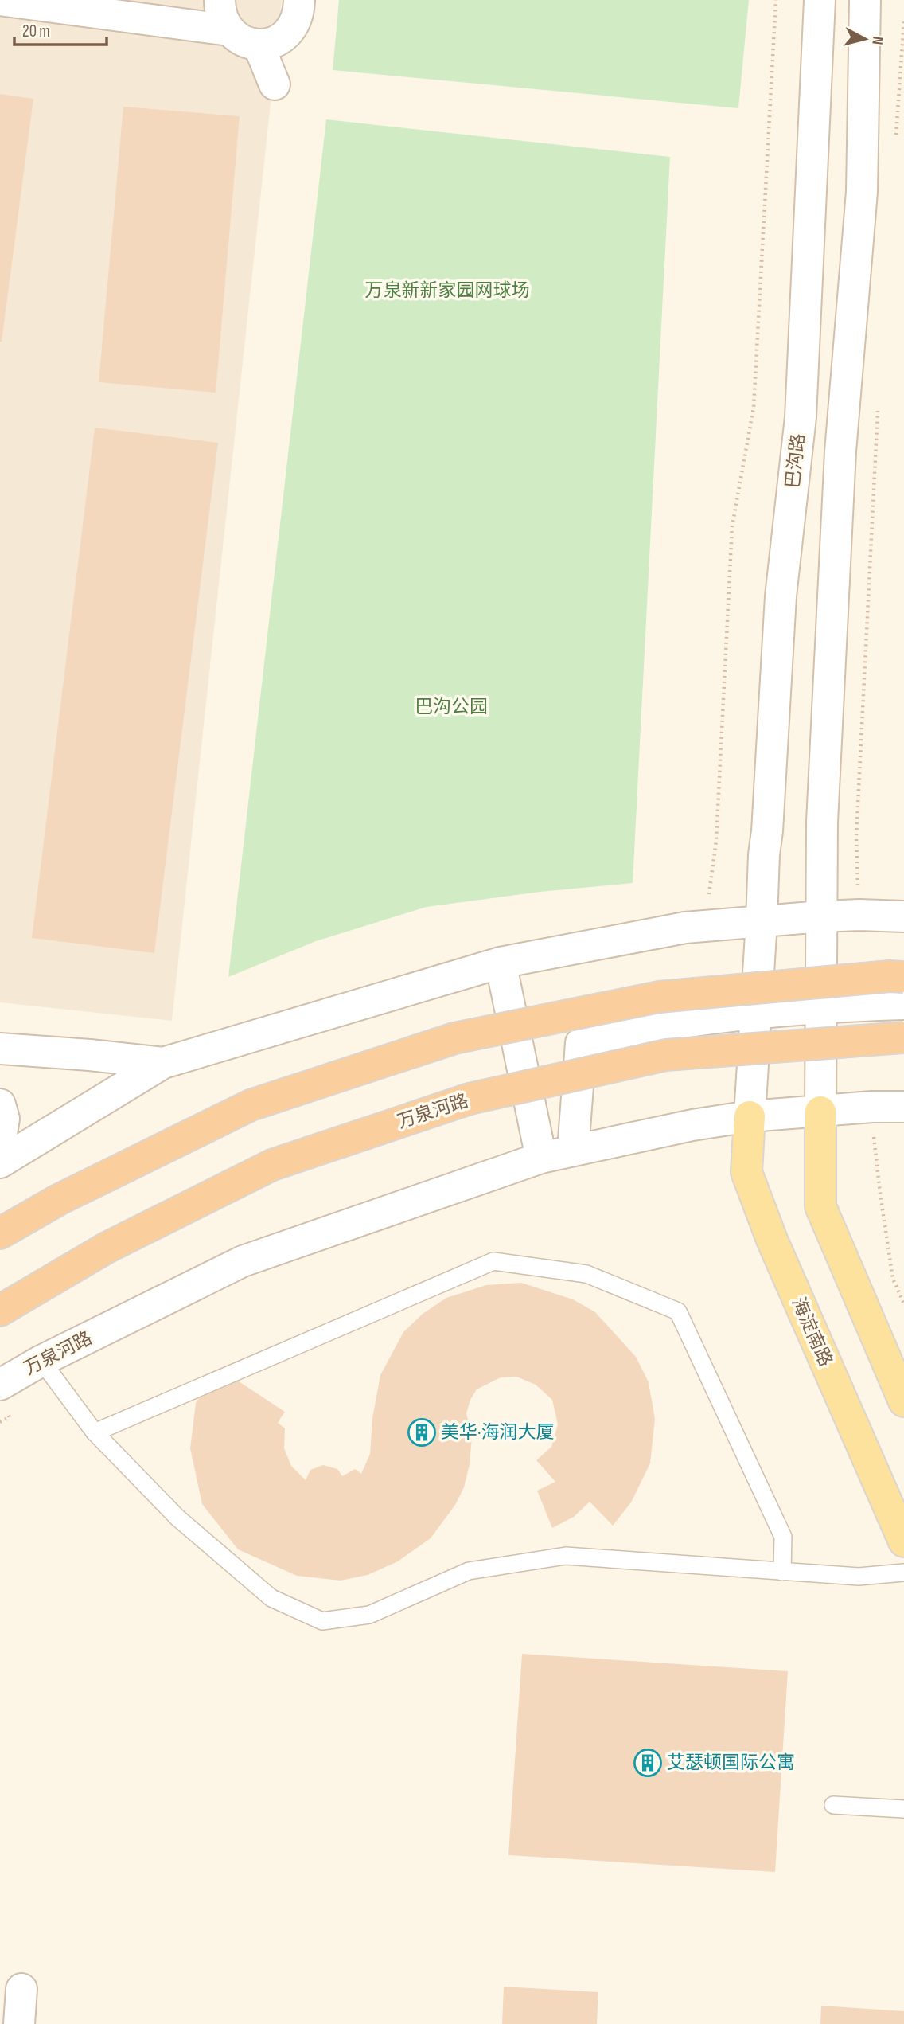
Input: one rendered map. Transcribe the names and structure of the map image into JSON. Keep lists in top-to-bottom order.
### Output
{
  "streets": {
    "highway": ["万泉河路"],
    "main road": ["海淀南路"],
    "street": ["巴沟路"]
  },
  "crossings": [
    ["巴沟路", "万泉河路"],
    ["巴沟路", "海淀南路"],
    ["万泉河路", "海淀南路"]
  ],
  "parks": ["万泉新新家园网球场", "巴沟公园"],
  "places": {
    "building": ["美华·海润大厦", "艾瑟顿国际公寓"]
  },
  "scale_bar": "20 m",
  "north": "right"
}
